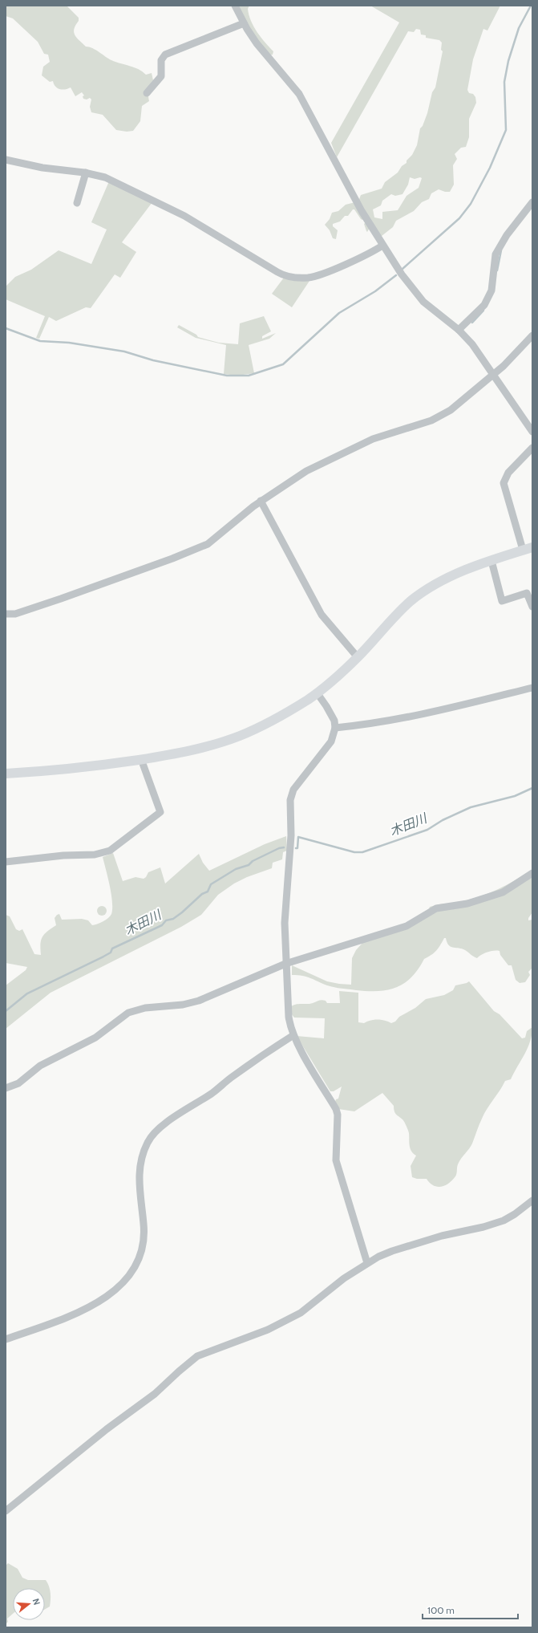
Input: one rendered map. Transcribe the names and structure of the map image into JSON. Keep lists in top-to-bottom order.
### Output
{
  "water": ["木田川"],
  "scale_bar": "100 m",
  "north": "right"
}
